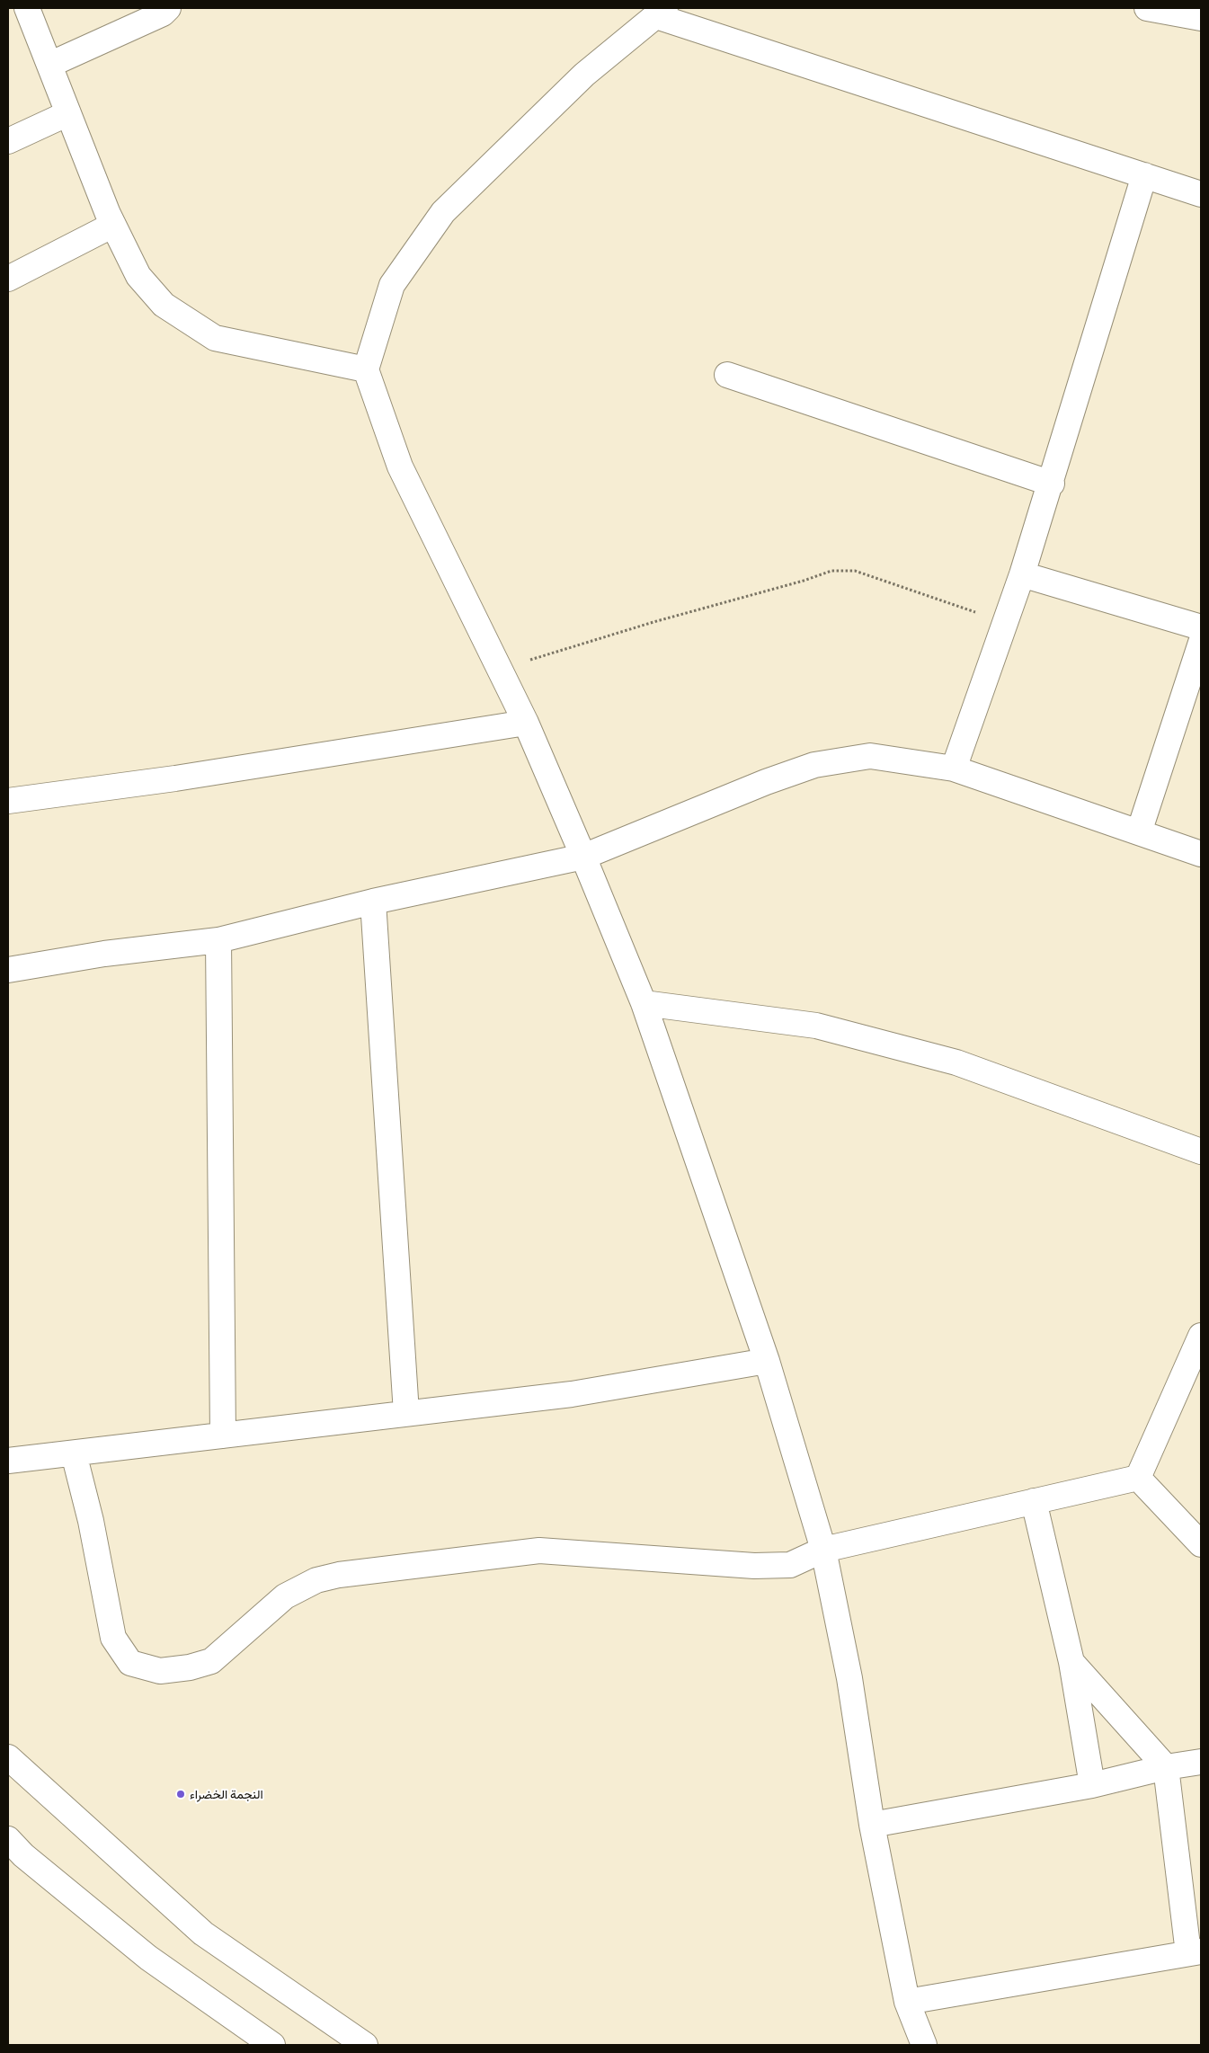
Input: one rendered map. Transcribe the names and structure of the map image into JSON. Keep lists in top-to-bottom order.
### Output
{
  "places": ["النجمة الخضراء"]
}
